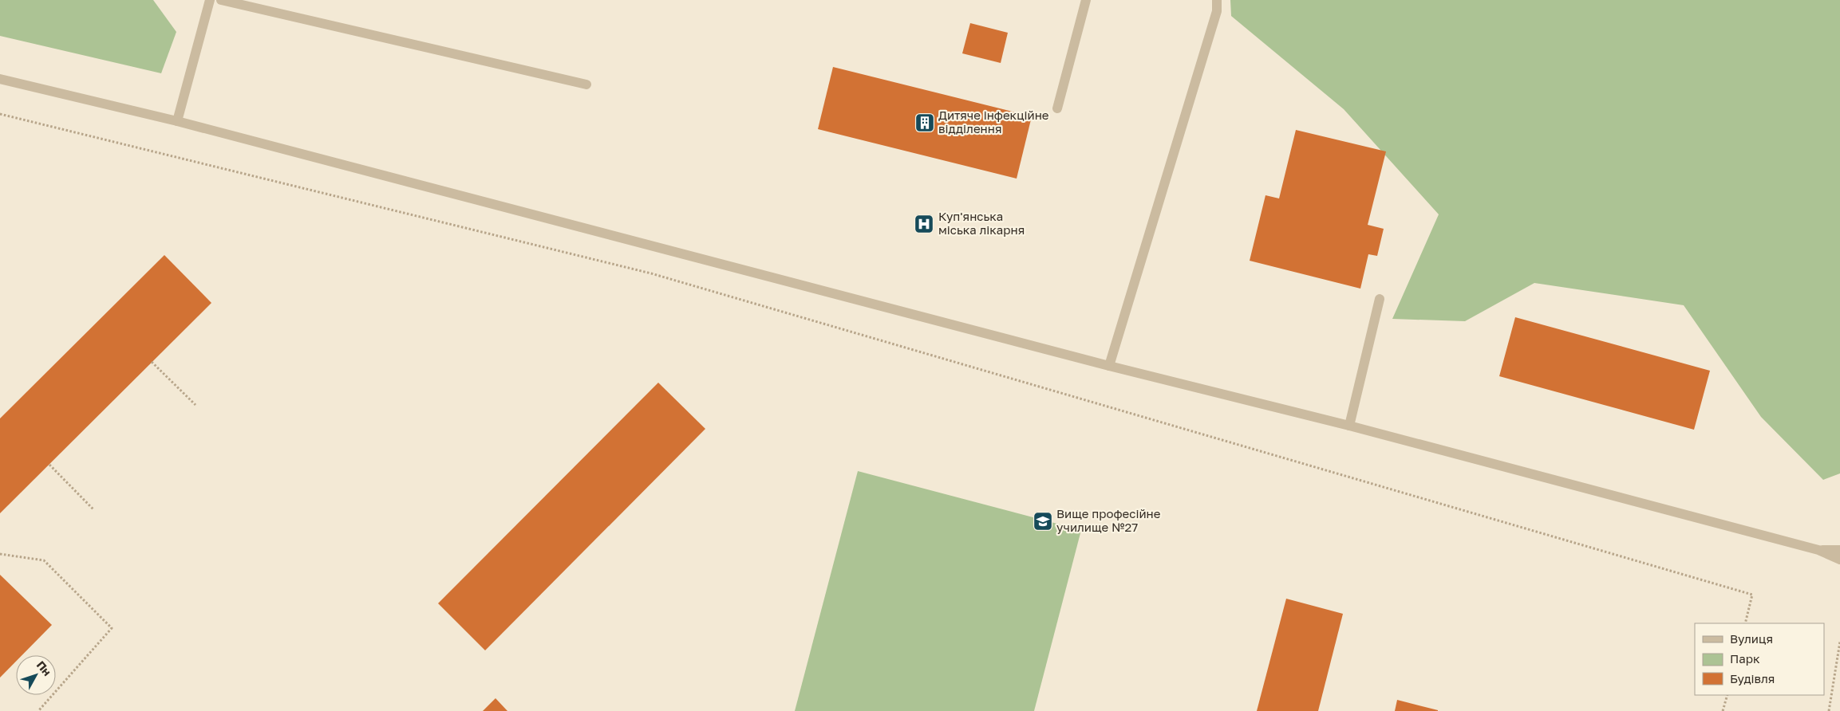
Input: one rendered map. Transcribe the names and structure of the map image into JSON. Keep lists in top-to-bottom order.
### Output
{
  "places": {
    "building": ["Дитяче інфекційне відділення"],
    "hospital": ["Куп'янська міська лікарня"],
    "school or university": ["Вище професійне училище №27"]
  },
  "legend": ["Вулиця", "Парк", "Будівля"],
  "north": "top right"
}
